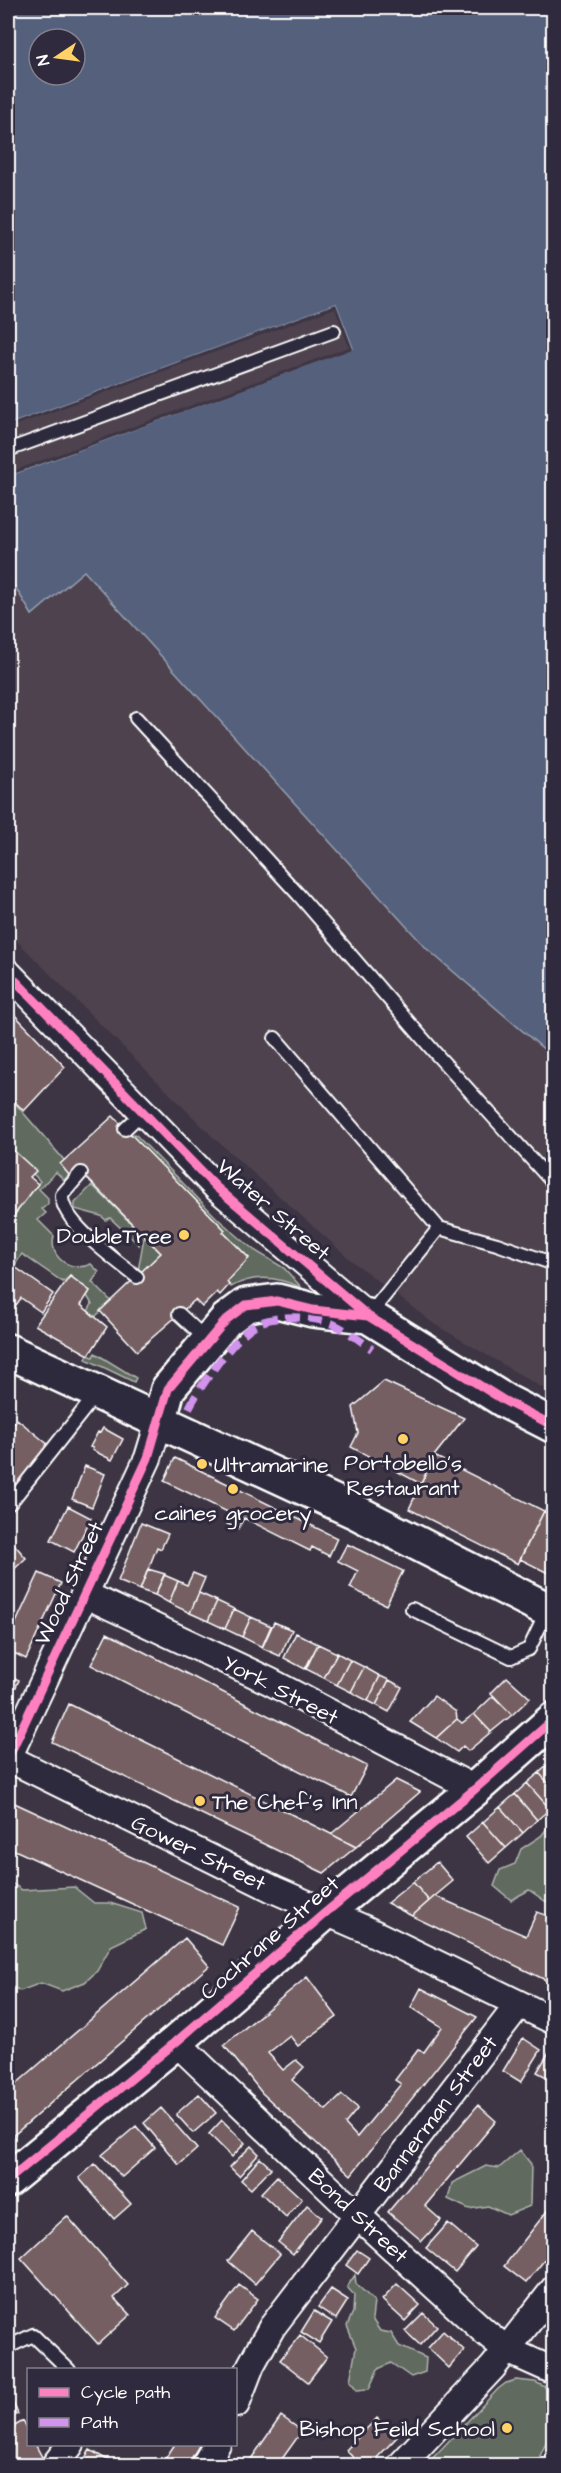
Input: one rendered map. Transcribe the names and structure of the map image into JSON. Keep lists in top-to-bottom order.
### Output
{
  "streets": {
    "street": [
      "Water Street",
      "Wood Street",
      "York Street",
      "Gower Street",
      "Cochrane Street",
      "Bannerman Street",
      "Bond Street"
    ]
  },
  "crossings": [
    ["Wood Street", "York Street"],
    ["Wood Street", "Gower Street"],
    ["York Street", "Cochrane Street"],
    ["Gower Street", "Cochrane Street"],
    ["Gower Street", "Bannerman Street"],
    ["Cochrane Street", "Bond Street"],
    ["Bannerman Street", "Bond Street"]
  ],
  "places": [
    "DoubleTree",
    "Portobello's Restaurant",
    "Ultramarine",
    "caines grocery",
    "The Chef's Inn",
    "Bishop Feild School"
  ],
  "legend": ["Cycle path", "Path"],
  "north": "left"
}
